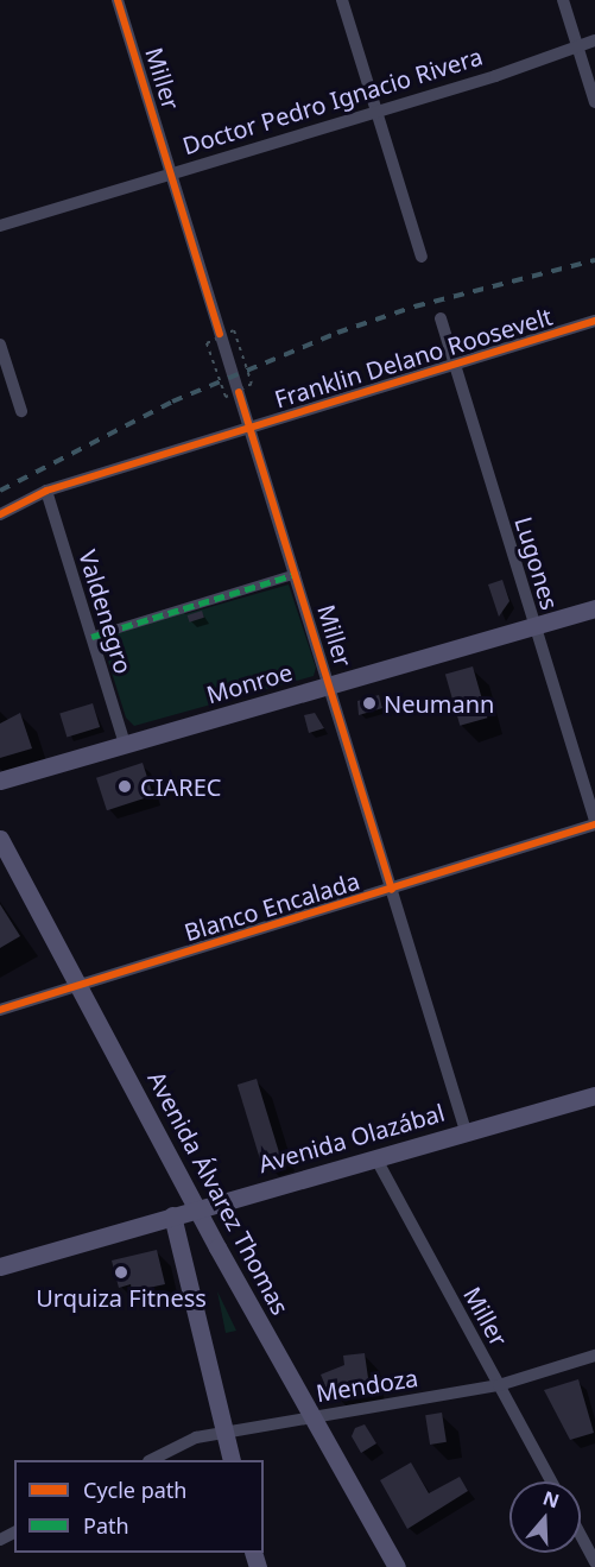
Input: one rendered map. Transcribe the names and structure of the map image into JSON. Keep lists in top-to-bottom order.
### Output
{
  "streets": {
    "main road": ["Monroe", "Avenida Olazábal", "Avenida Álvarez Thomas"],
    "street": [
      "Miller",
      "Doctor Pedro Ignacio Rivera",
      "Franklin Delano Roosevelt",
      "Lugones",
      "Valdenegro",
      "Blanco Encalada",
      "Mendoza"
    ]
  },
  "crossings": [
    ["Miller", "Doctor Pedro Ignacio Rivera"],
    ["Miller", "Franklin Delano Roosevelt"],
    ["Miller", "Monroe"],
    ["Miller", "Blanco Encalada"],
    ["Miller", "Avenida Olazábal"],
    ["Miller", "Mendoza"],
    ["Franklin Delano Roosevelt", "Lugones"],
    ["Franklin Delano Roosevelt", "Valdenegro"],
    ["Lugones", "Monroe"],
    ["Lugones", "Blanco Encalada"],
    ["Valdenegro", "Monroe"],
    ["Blanco Encalada", "Avenida Álvarez Thomas"],
    ["Avenida Olazábal", "Avenida Álvarez Thomas"],
    ["Avenida Álvarez Thomas", "Mendoza"]
  ],
  "places": ["Neumann", "CIAREC", "Urquiza Fitness"],
  "legend": ["Cycle path", "Path"],
  "north": "top"
}
